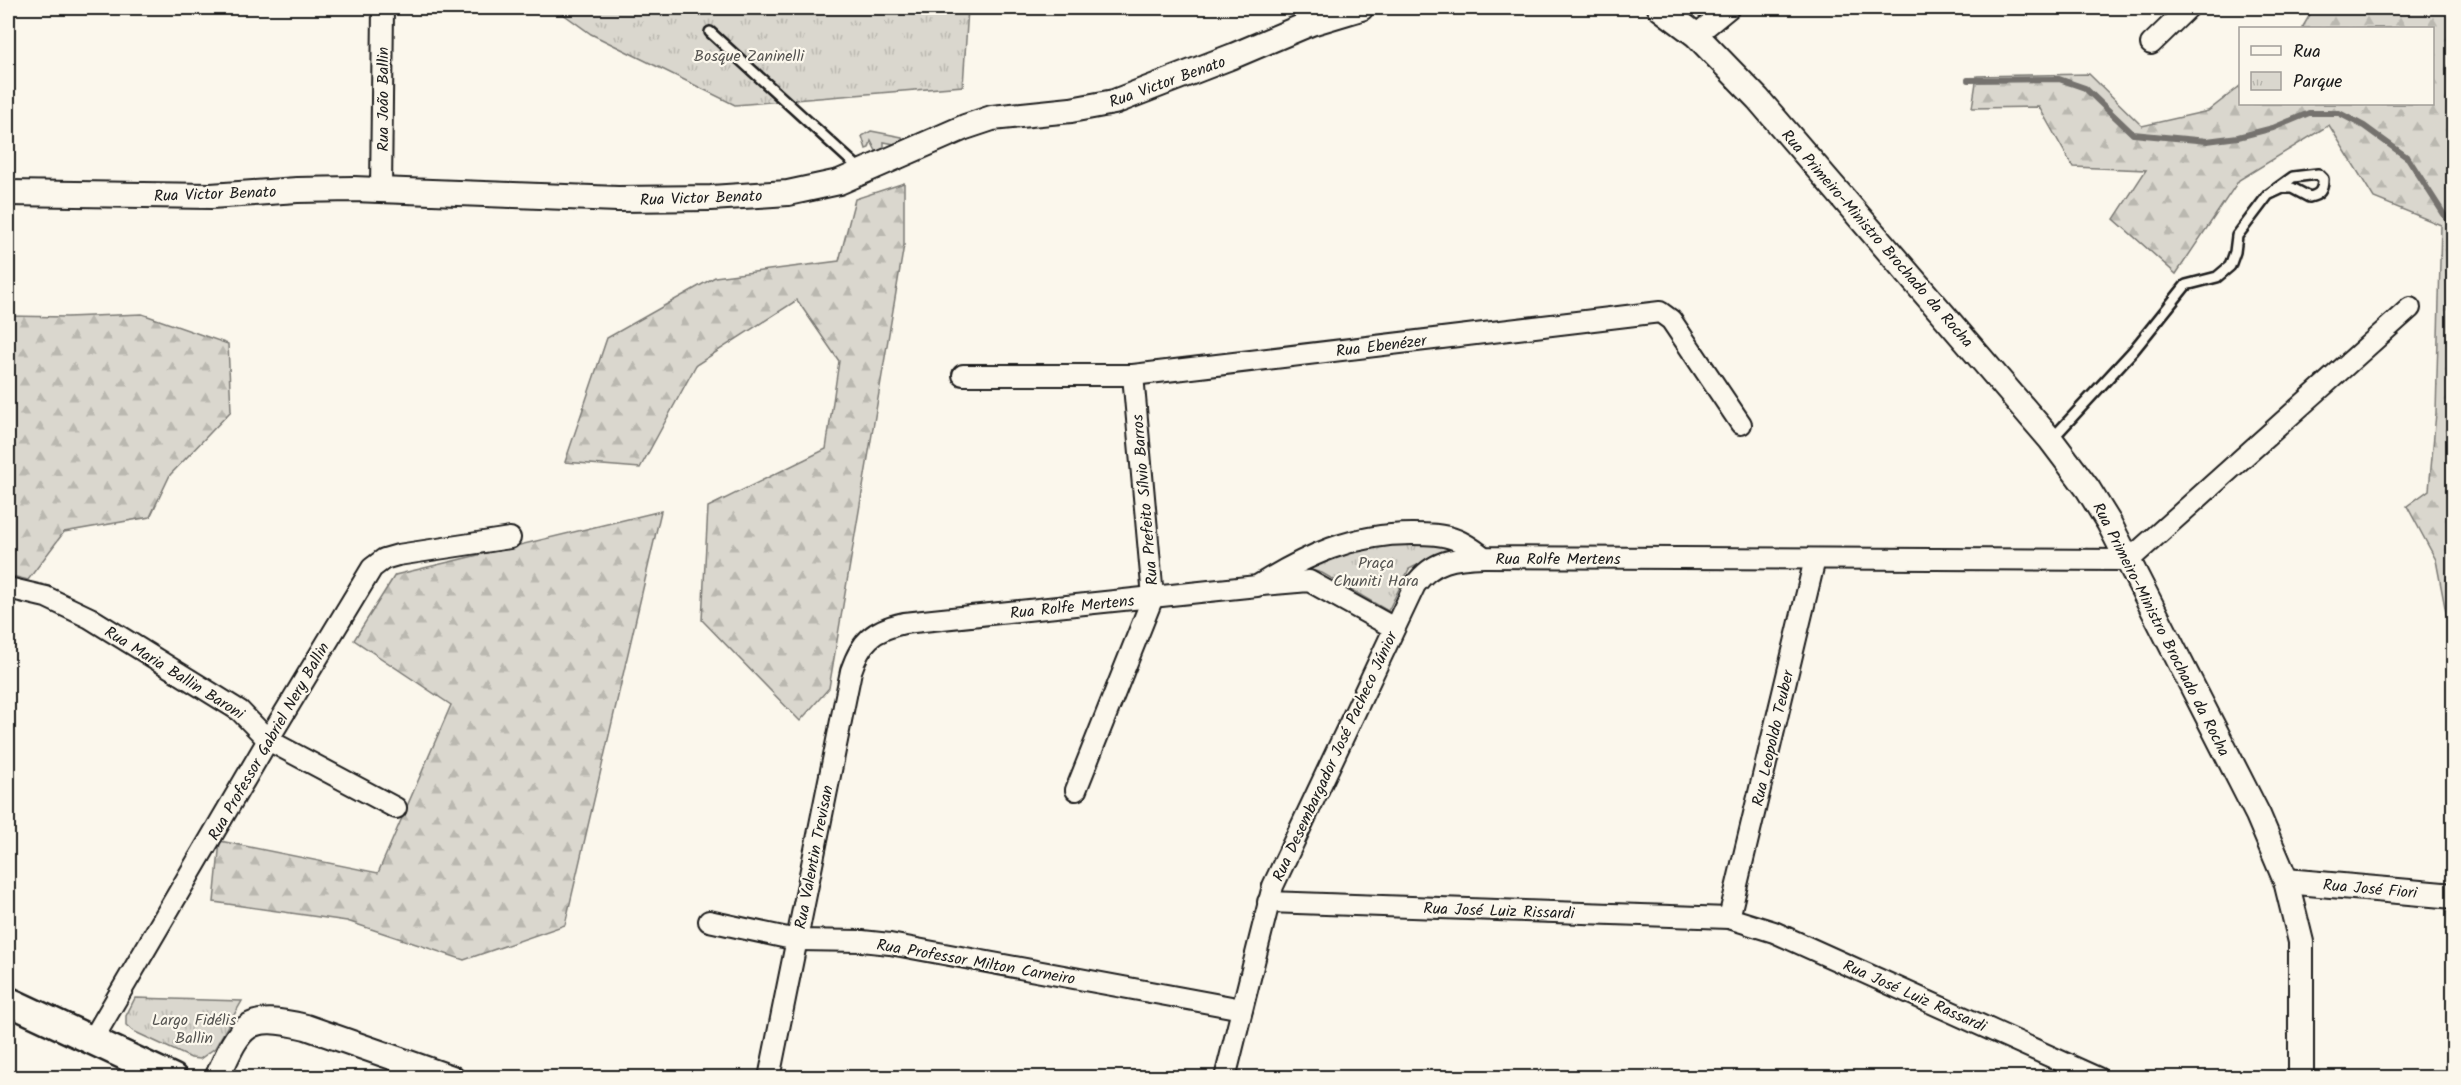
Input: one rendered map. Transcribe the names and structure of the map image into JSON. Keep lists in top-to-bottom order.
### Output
{
  "streets": {
    "street": [
      "Rua Victor Benato",
      "Rua João Ballin",
      "Rua Primeiro-Ministro Brochado da Rocha",
      "Rua Ebenézer",
      "Rua Prefeito Sílvio Barros",
      "Rua Rolfe Mertens",
      "Rua Maria Ballin Baroni",
      "Rua Leopoldo Teuber",
      "Rua Professor Gabriel Nery Ballin",
      "Rua Desembargador José Pacheco Júnior",
      "Rua Valentin Trevisan",
      "Rua José Fiori",
      "Rua José Luiz Rissardi",
      "Rua Professor Milton Carneiro",
      "Rua José Luiz Rassardi"
    ]
  },
  "crossings": [
    ["Rua Victor Benato", "Rua João Ballin"],
    ["Rua Primeiro-Ministro Brochado da Rocha", "Rua Rolfe Mertens"],
    ["Rua Primeiro-Ministro Brochado da Rocha", "Rua José Fiori"],
    ["Rua Ebenézer", "Rua Prefeito Sílvio Barros"],
    ["Rua Prefeito Sílvio Barros", "Rua Rolfe Mertens"],
    ["Rua Rolfe Mertens", "Rua Leopoldo Teuber"],
    ["Rua Rolfe Mertens", "Rua Desembargador José Pacheco Júnior"],
    ["Rua Rolfe Mertens", "Rua Valentin Trevisan"],
    ["Rua Maria Ballin Baroni", "Rua Professor Gabriel Nery Ballin"],
    ["Rua Leopoldo Teuber", "Rua José Luiz Rissardi"],
    ["Rua Leopoldo Teuber", "Rua José Luiz Rassardi"],
    ["Rua Desembargador José Pacheco Júnior", "Rua José Luiz Rissardi"],
    ["Rua Desembargador José Pacheco Júnior", "Rua Professor Milton Carneiro"],
    ["Rua Valentin Trevisan", "Rua Professor Milton Carneiro"],
    ["Rua José Luiz Rissardi", "Rua José Luiz Rassardi"]
  ],
  "parks": ["Bosque Zaninelli", "Praça Chuniti Hara", "Largo Fidélis Ballin"],
  "legend": ["Rua", "Parque"]
}
